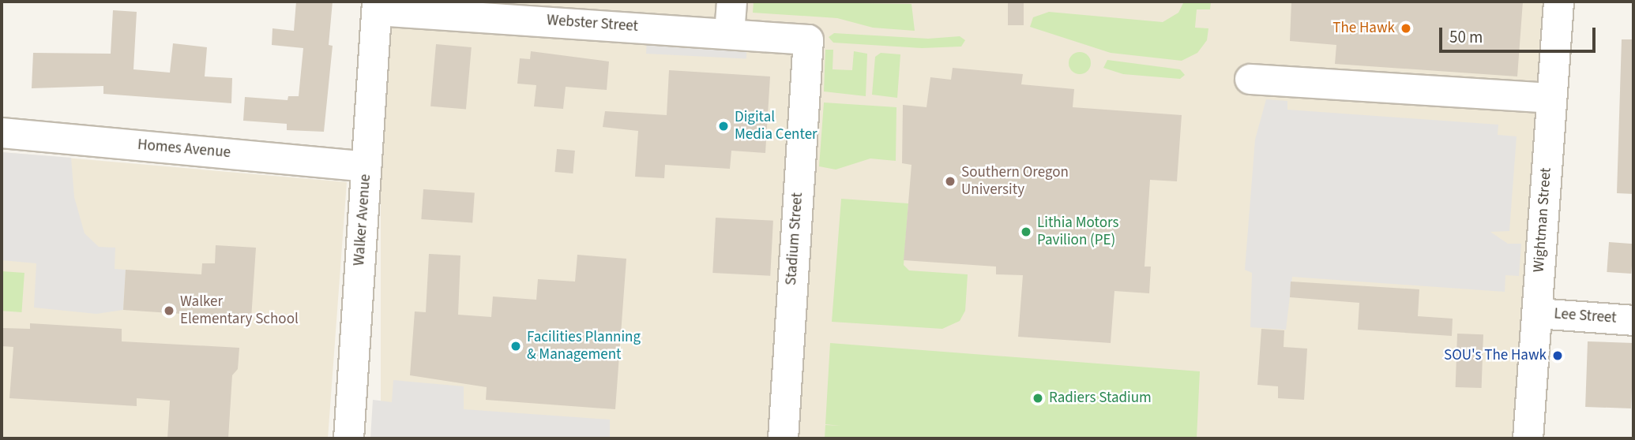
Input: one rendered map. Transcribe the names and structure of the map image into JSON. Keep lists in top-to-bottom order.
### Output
{
  "streets": {
    "street": [
      "Webster Street",
      "Homes Avenue",
      "Walker Avenue",
      "Wightman Street",
      "Stadium Street",
      "Lee Street"
    ]
  },
  "crossings": [
    ["Webster Street", "Walker Avenue"],
    ["Webster Street", "Stadium Street"],
    ["Homes Avenue", "Walker Avenue"],
    ["Wightman Street", "Lee Street"]
  ],
  "places": [
    "The Hawk",
    "Digital Media Center",
    "Southern Oregon University",
    "Lithia Motors Pavilion (PE)",
    "Walker Elementary School",
    "Facilities Planning & Management",
    "SOU's The Hawk",
    "Radiers Stadium"
  ],
  "scale_bar": "50 m"
}
